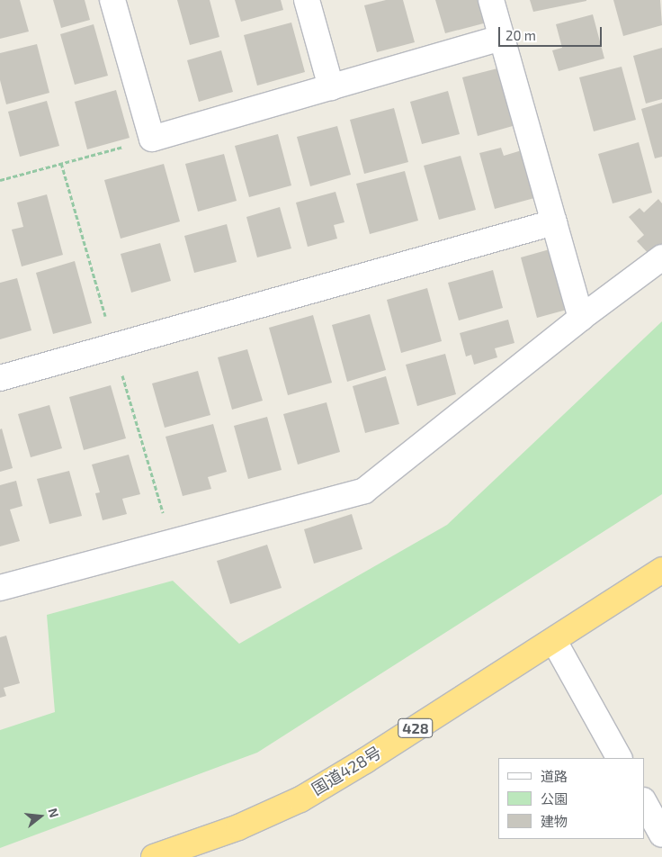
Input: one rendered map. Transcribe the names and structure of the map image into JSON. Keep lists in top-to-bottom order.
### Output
{
  "streets": {
    "highway": ["428", "国道428号"]
  },
  "legend": ["道路", "公園", "建物"],
  "scale_bar": "20 m",
  "north": "right"
}
